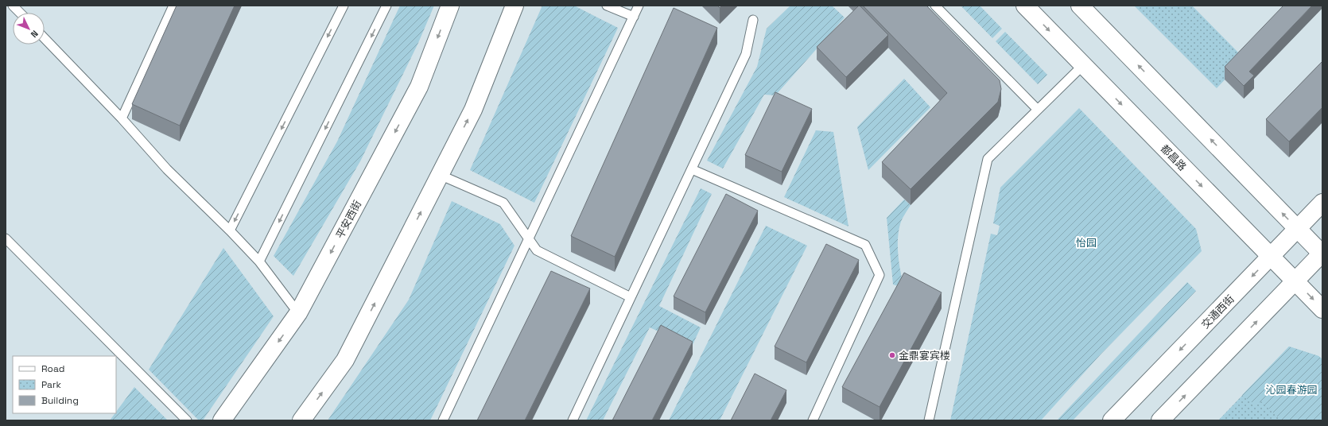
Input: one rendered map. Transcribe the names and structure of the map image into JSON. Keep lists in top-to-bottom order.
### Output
{
  "streets": {
    "main road": ["都昌路", "平安西街", "交通西街"]
  },
  "crossings": [
    ["都昌路", "交通西街"]
  ],
  "parks": ["怡园", "沁园春游园"],
  "places": ["金鼎宴宾楼"],
  "legend": ["Road", "Park", "Building"],
  "north": "bottom right"
}
